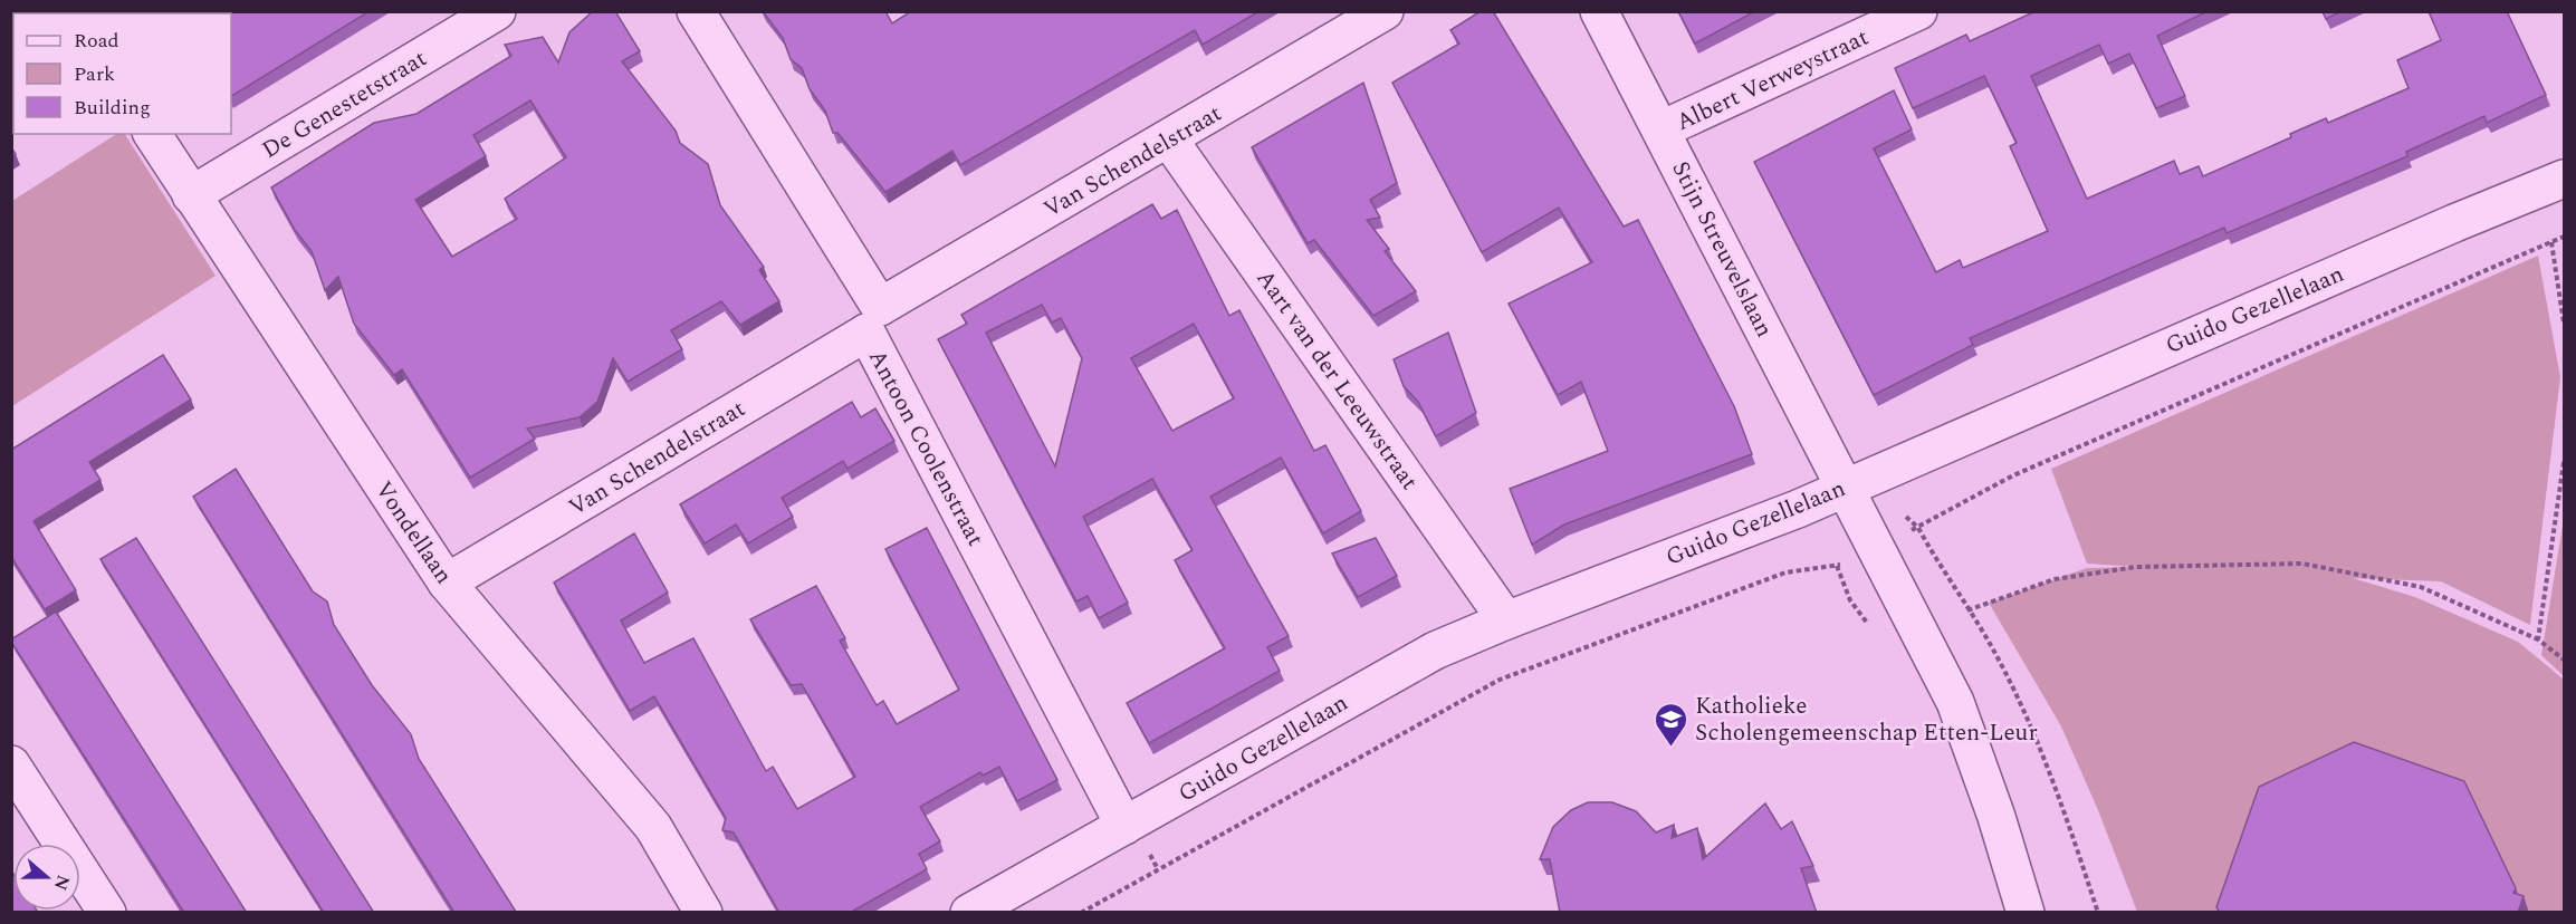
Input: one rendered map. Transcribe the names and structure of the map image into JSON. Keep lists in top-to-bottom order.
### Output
{
  "streets": {
    "street": [
      "Albert Verweystraat",
      "De Genestetstraat",
      "Van Schendelstraat",
      "Stijn Streuvelslaan",
      "Guido Gezellelaan",
      "Aart van der Leeuwstraat",
      "Antoon Coolenstraat",
      "Vondellaan"
    ]
  },
  "crossings": [
    ["Albert Verweystraat", "Stijn Streuvelslaan"],
    ["De Genestetstraat", "Vondellaan"],
    ["Van Schendelstraat", "Aart van der Leeuwstraat"],
    ["Van Schendelstraat", "Antoon Coolenstraat"],
    ["Van Schendelstraat", "Vondellaan"],
    ["Stijn Streuvelslaan", "Guido Gezellelaan"],
    ["Guido Gezellelaan", "Aart van der Leeuwstraat"],
    ["Guido Gezellelaan", "Antoon Coolenstraat"]
  ],
  "places": {
    "school or university": ["Katholieke Scholengemeenschap Etten-Leur"]
  },
  "legend": ["Road", "Park", "Building"],
  "north": "right"
}
